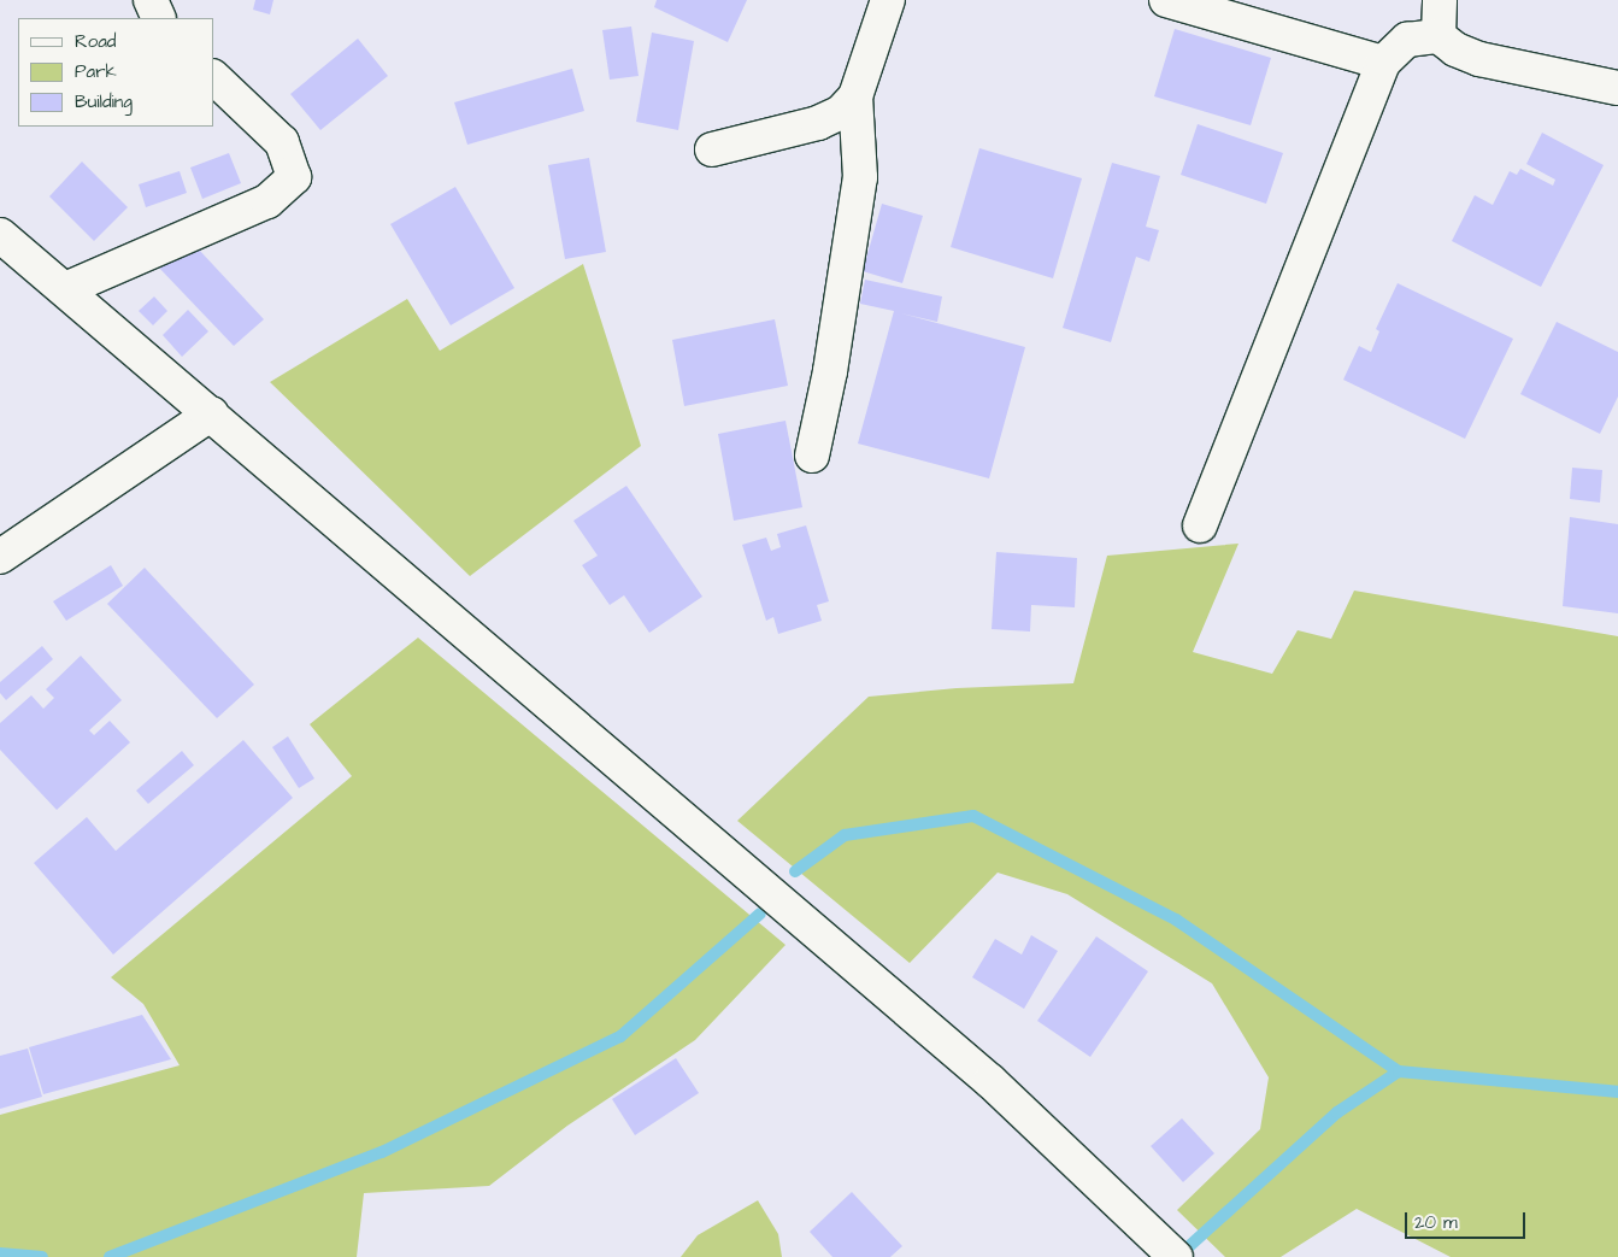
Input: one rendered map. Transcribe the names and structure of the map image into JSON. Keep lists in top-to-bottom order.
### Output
{
  "legend": ["Road", "Park", "Building"],
  "scale_bar": "20 m"
}
